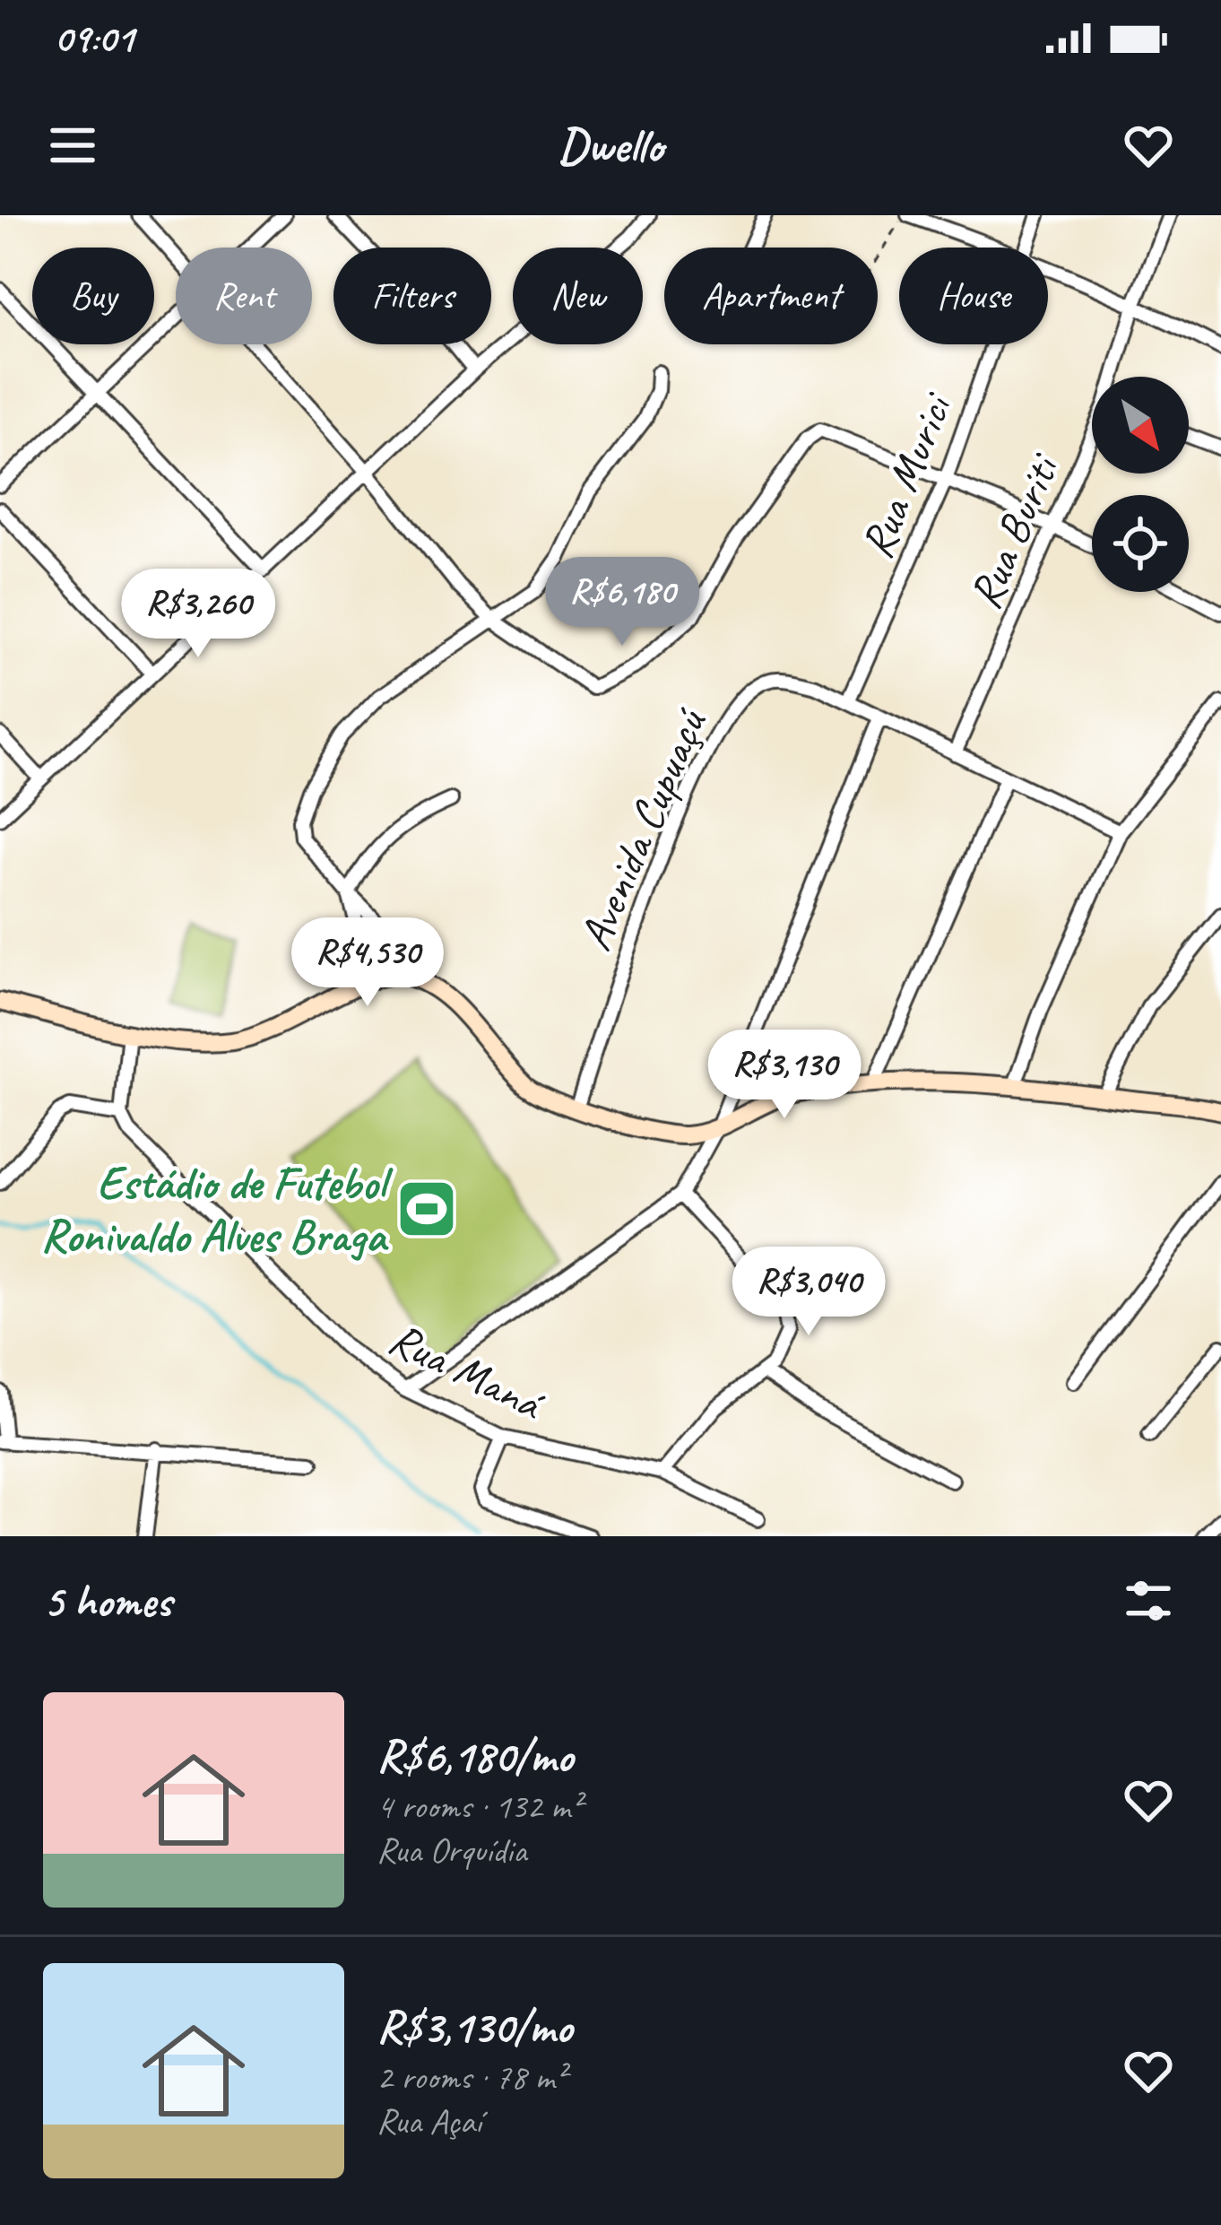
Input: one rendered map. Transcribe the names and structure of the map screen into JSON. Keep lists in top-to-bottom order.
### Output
{
  "streets": {
    "street": [
      "Rua Murici",
      "Rua Buriti",
      "Avenida Cupuaçú",
      "Rua Maná"
    ]
  },
  "crossings": [
    ["Rua Murici", "Avenida Cupuaçú"],
    ["Rua Buriti", "Avenida Cupuaçú"]
  ],
  "places": {
    "sports": ["Estádio de Futebol Ronivaldo Alves Braga"]
  },
  "north": "bottom right",
  "page": {
    "status": "09:01",
    "header": "Dwello",
    "chip": [
      "Buy",
      "Rent",
      "Filters",
      "New",
      "Apartment",
      "House"
    ],
    "price": [
      "R$6,180",
      "R$3,260",
      "R$4,530",
      "R$3,130",
      "R$3,040"
    ],
    "heading": "5 homes",
    "list": [
      {
        "name": "R$6,180/mo",
        "note": "4 rooms · 132 m² · Rua Orquídia"
      },
      {
        "name": "R$3,130/mo",
        "note": "2 rooms · 78 m² · Rua Açaí"
      }
    ]
  }
}
